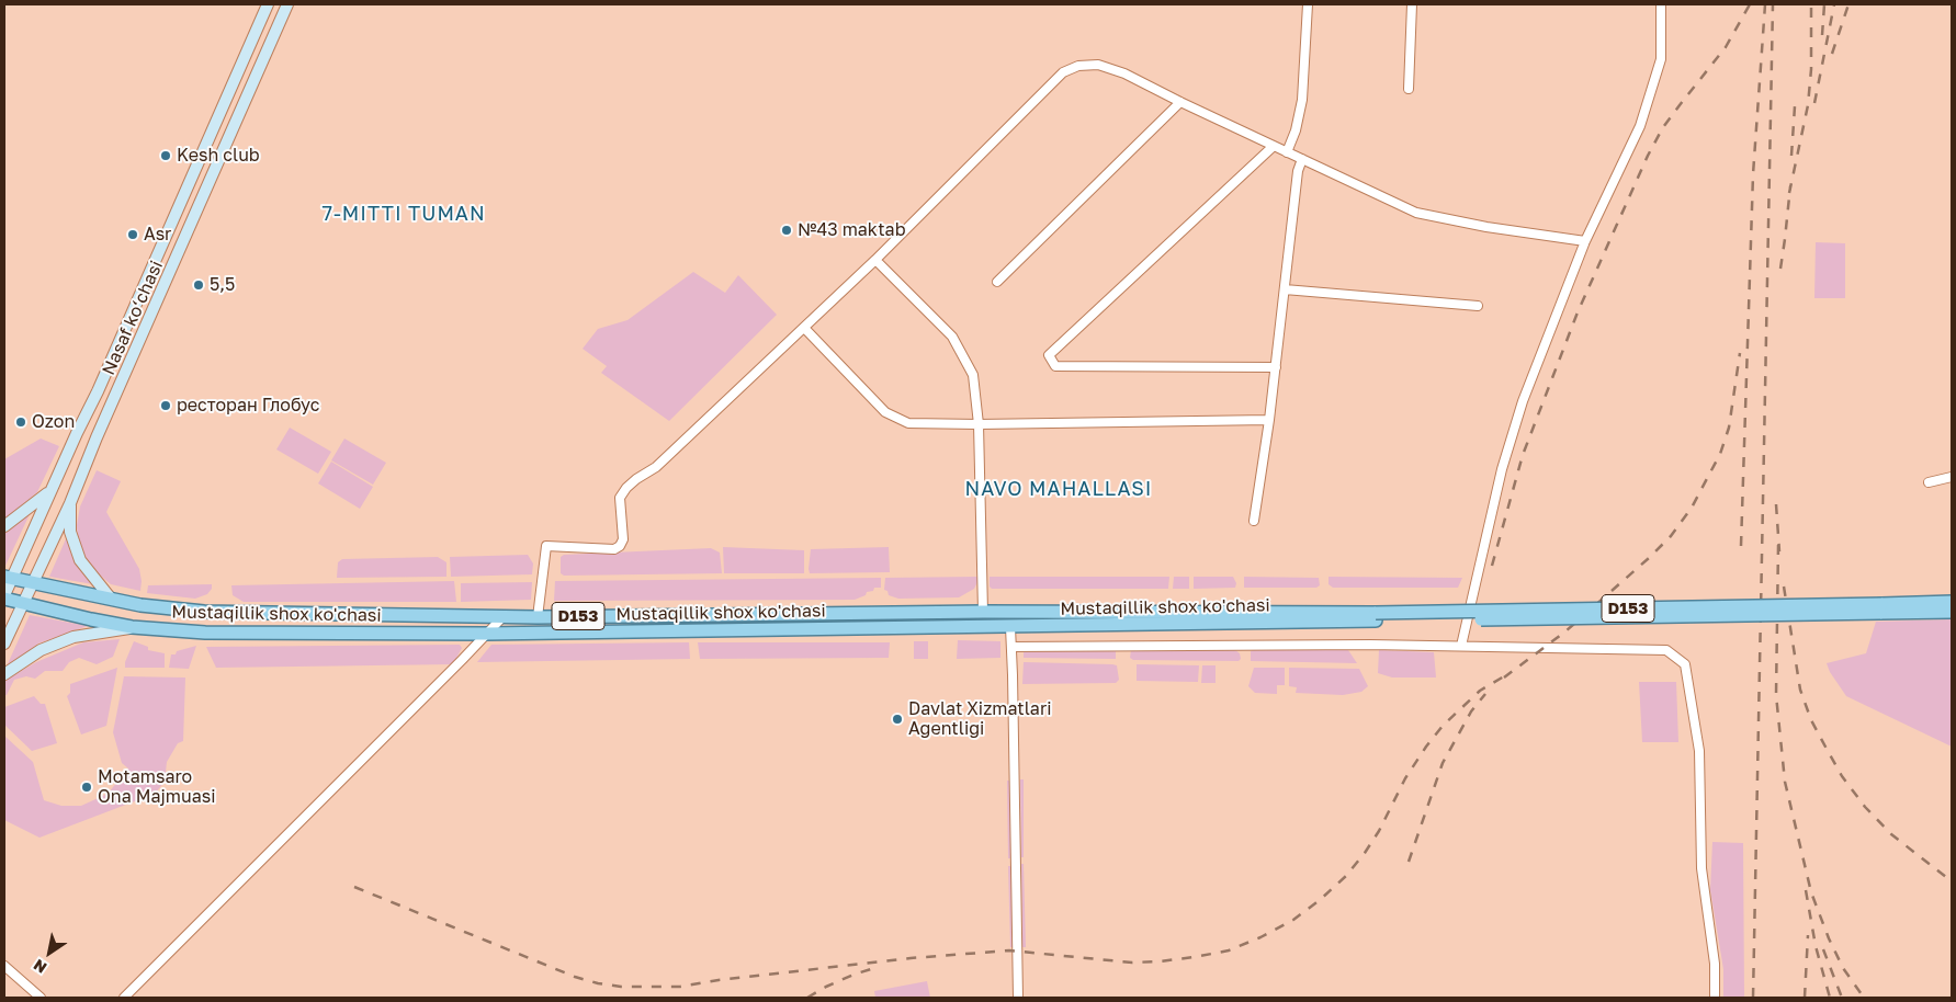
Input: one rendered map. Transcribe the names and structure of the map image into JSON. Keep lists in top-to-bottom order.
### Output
{
  "streets": {
    "main road": ["Nasaf ko‘chasi", "Mustaqillik shox ko'chasi", "D153"]
  },
  "crossings": [
    ["Nasaf ko‘chasi", "Mustaqillik shox ko'chasi"],
    ["Mustaqillik shox ko'chasi", "D153"]
  ],
  "districts": ["7-MITTI TUMAN", "NAVO MAHALLASI"],
  "places": [
    "Kesh club",
    "№43 maktab",
    "Asr",
    "5,5",
    "ресторан Глобус",
    "Ozon",
    "Davlat Xizmatlari Agentligi",
    "Motamsaro Ona Majmuasi"
  ],
  "north": "bottom left"
}
